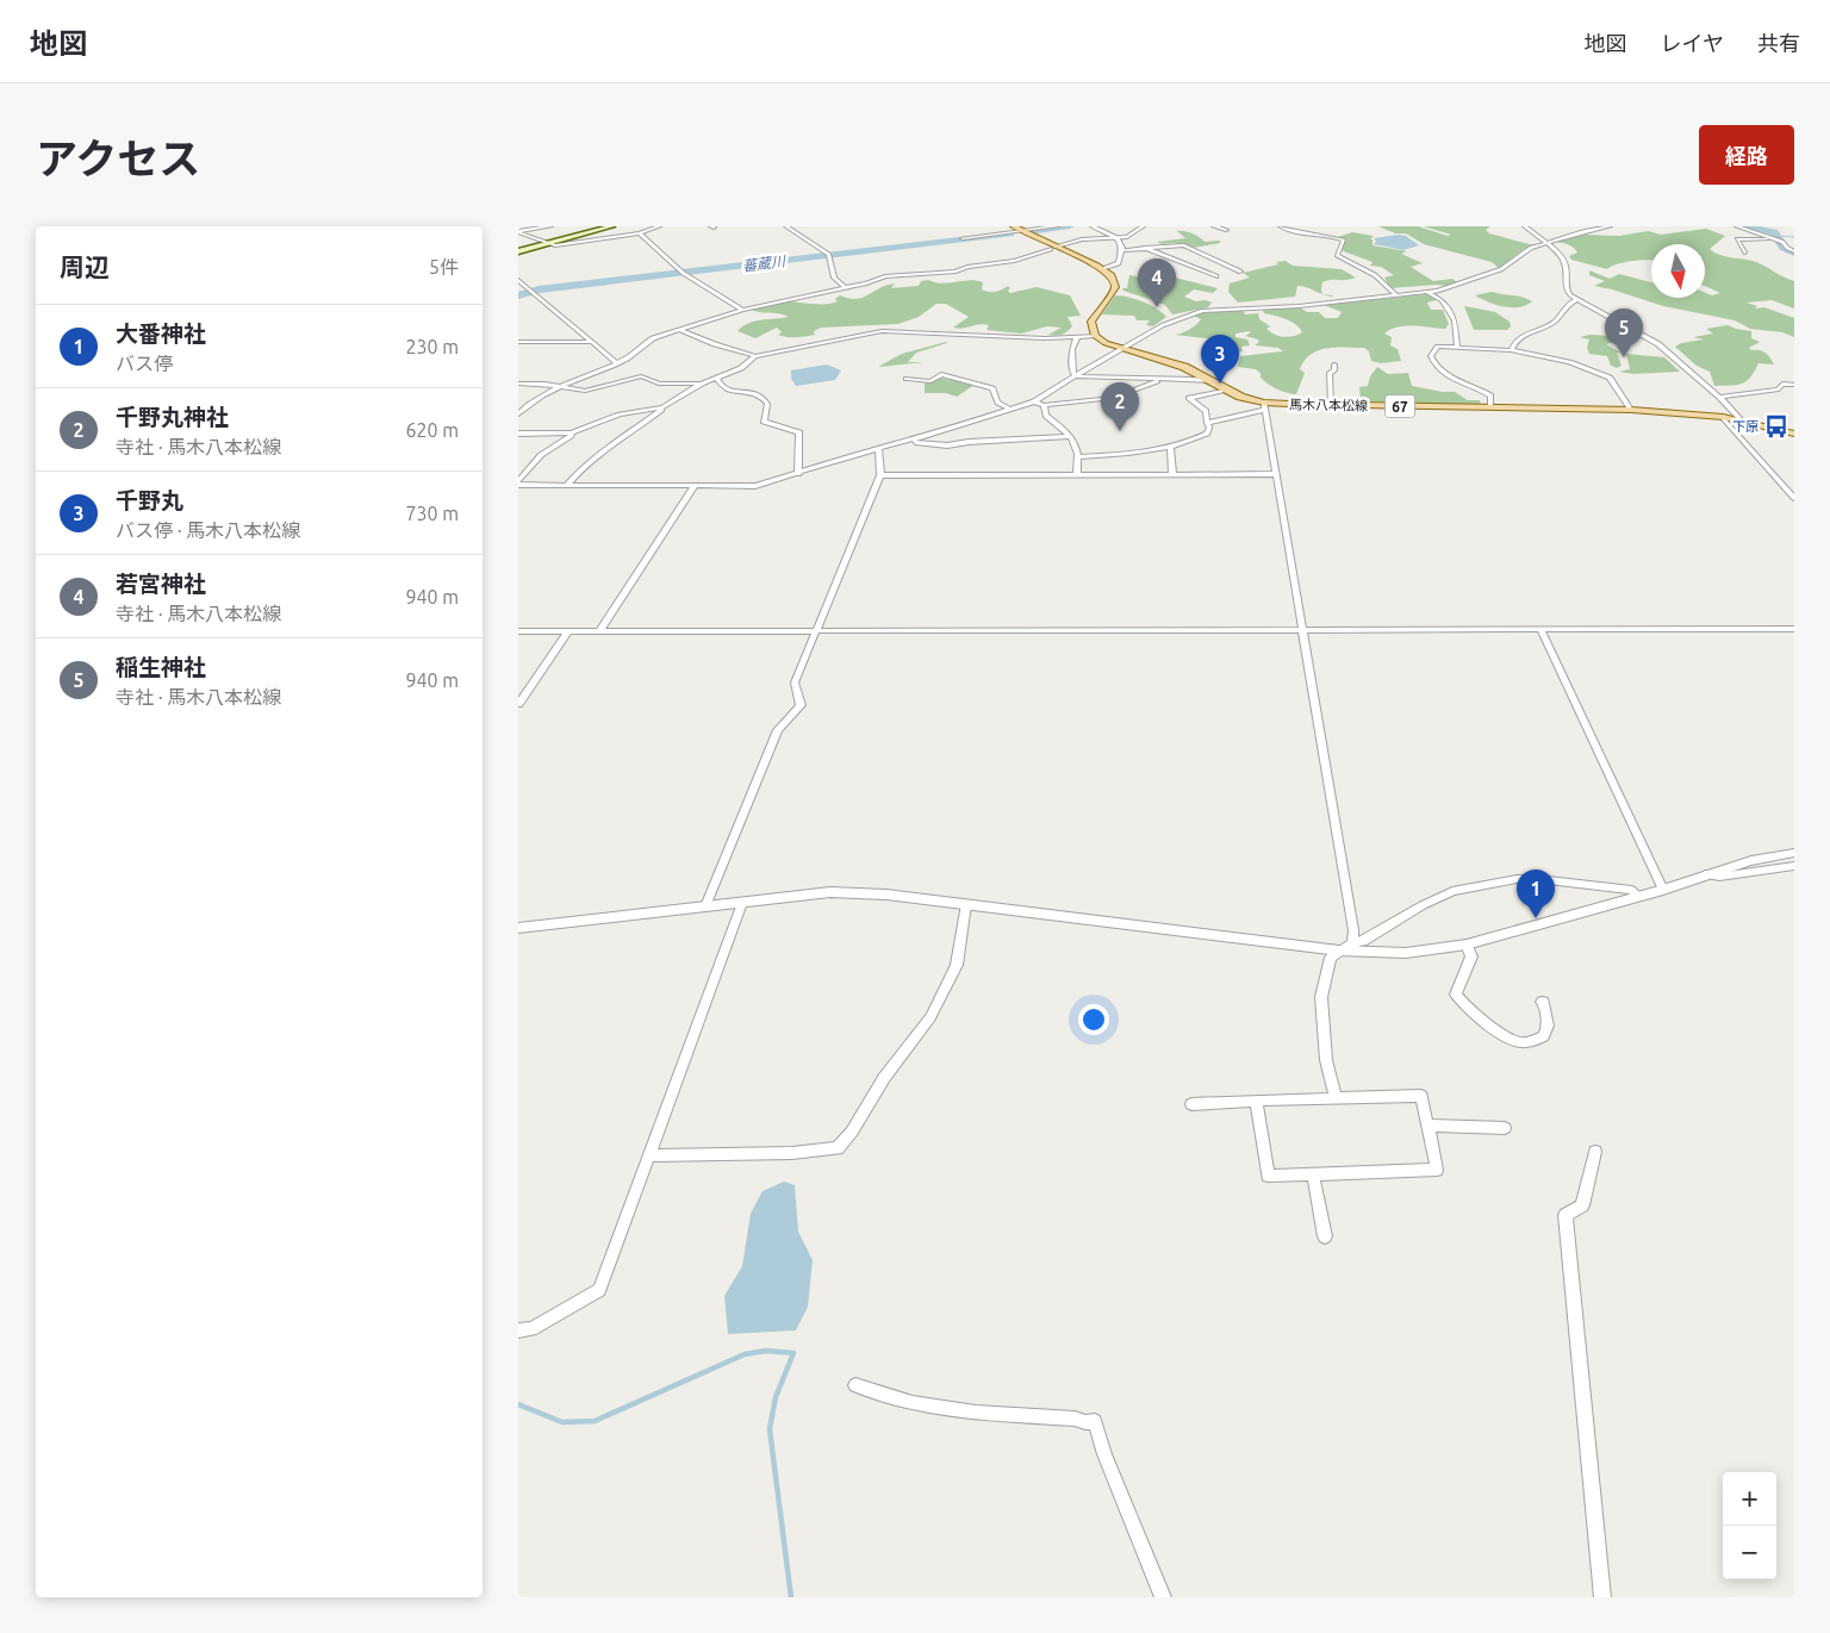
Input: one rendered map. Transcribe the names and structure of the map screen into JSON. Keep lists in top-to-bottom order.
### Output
{
  "streets": {
    "main road": ["馬木八本松線", "67"]
  },
  "water": ["蕃蔵川"],
  "places": {
    "bus stop": ["下原"]
  },
  "north": "bottom",
  "page": {
    "header": "地図",
    "nav": ["地図", "レイヤ", "共有"],
    "title": "アクセス",
    "buttons": "経路",
    "heading": ["周辺", "5件"],
    "pins": [
      "4",
      "5",
      "3",
      "2",
      "1"
    ],
    "list": [
      {
        "mark": "1",
        "name": "大番神社",
        "note": "バス停",
        "value": "230 m"
      },
      {
        "mark": "2",
        "name": "千野丸神社",
        "note": "寺社 · 馬木八本松線",
        "value": "620 m"
      },
      {
        "mark": "3",
        "name": "千野丸",
        "note": "バス停 · 馬木八本松線",
        "value": "730 m"
      },
      {
        "mark": "4",
        "name": "若宮神社",
        "note": "寺社 · 馬木八本松線",
        "value": "940 m"
      },
      {
        "mark": "5",
        "name": "稲生神社",
        "note": "寺社 · 馬木八本松線",
        "value": "940 m"
      }
    ],
    "map_buttons": ["+", "−"]
  }
}
